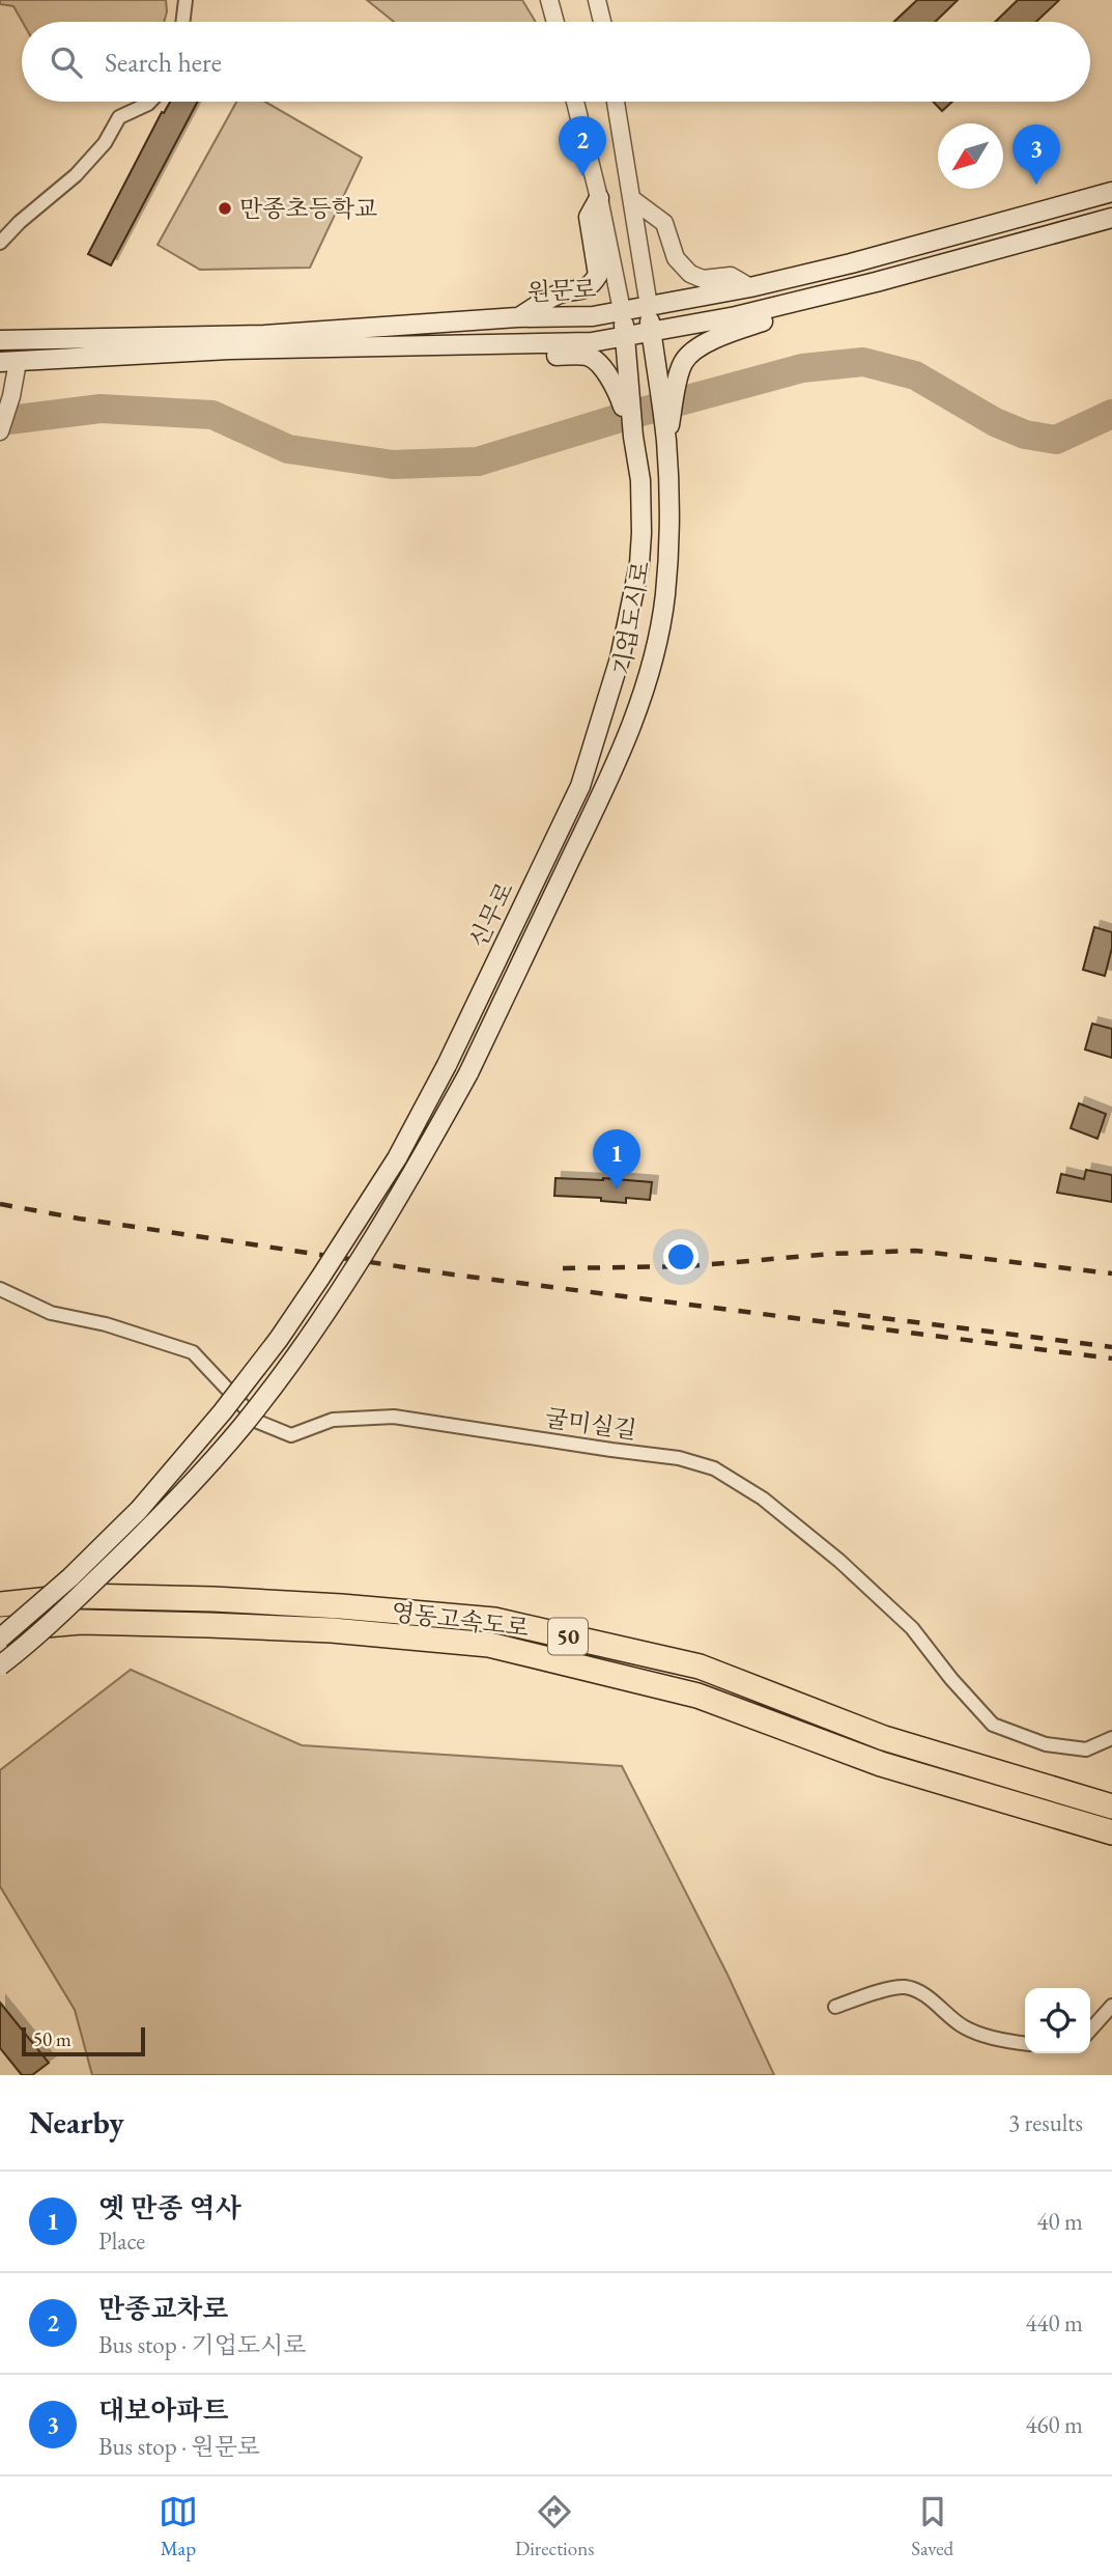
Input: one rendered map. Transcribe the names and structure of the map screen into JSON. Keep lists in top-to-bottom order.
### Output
{
  "streets": {
    "highway": ["영동고속도로", "50"],
    "main road": ["원문로", "기업도시로", "신무로"],
    "street": ["굴미실길"]
  },
  "crossings": [
    ["기업도시로", "신무로"]
  ],
  "places": ["만종초등학교"],
  "scale_bar": "50 m",
  "north": "bottom left",
  "page": {
    "search": "Search here",
    "pins": ["2", "3", "1"],
    "scale": "50 m",
    "heading": ["Nearby", "3 results"],
    "list": [
      {
        "mark": "1",
        "name": "옛 만종 역사",
        "note": "Place",
        "value": "40 m"
      },
      {
        "mark": "2",
        "name": "만종교차로",
        "note": "Bus stop · 기업도시로",
        "value": "440 m"
      },
      {
        "mark": "3",
        "name": "대보아파트",
        "note": "Bus stop · 원문로",
        "value": "460 m"
      }
    ],
    "nav": ["Map", "Directions", "Saved"]
  }
}
